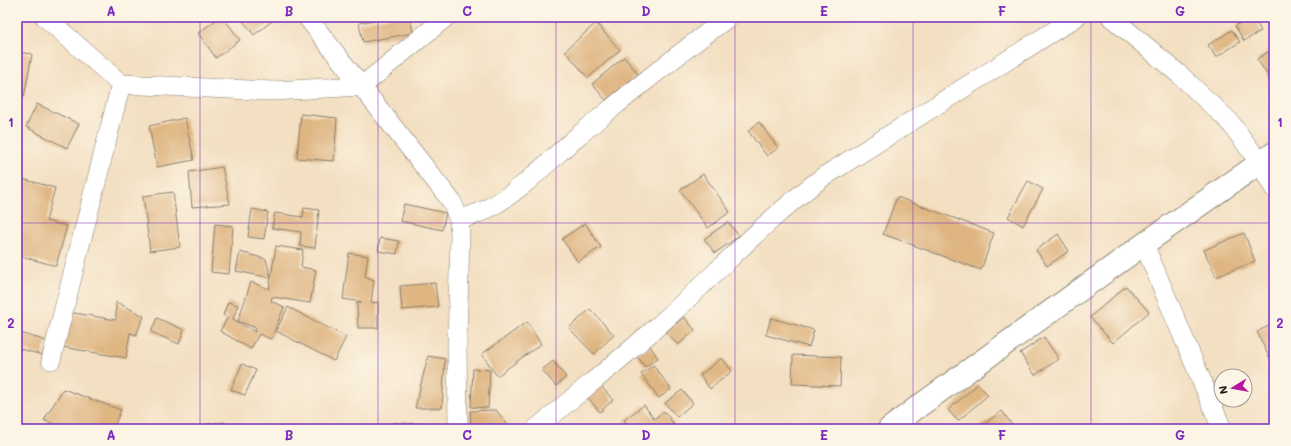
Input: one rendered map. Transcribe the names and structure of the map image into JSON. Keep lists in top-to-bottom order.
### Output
{
  "north": "left",
  "grid": {
    "columns": [
      "A",
      "B",
      "C",
      "D",
      "E",
      "F",
      "G"
    ],
    "rows": ["1", "2"]
  }
}
